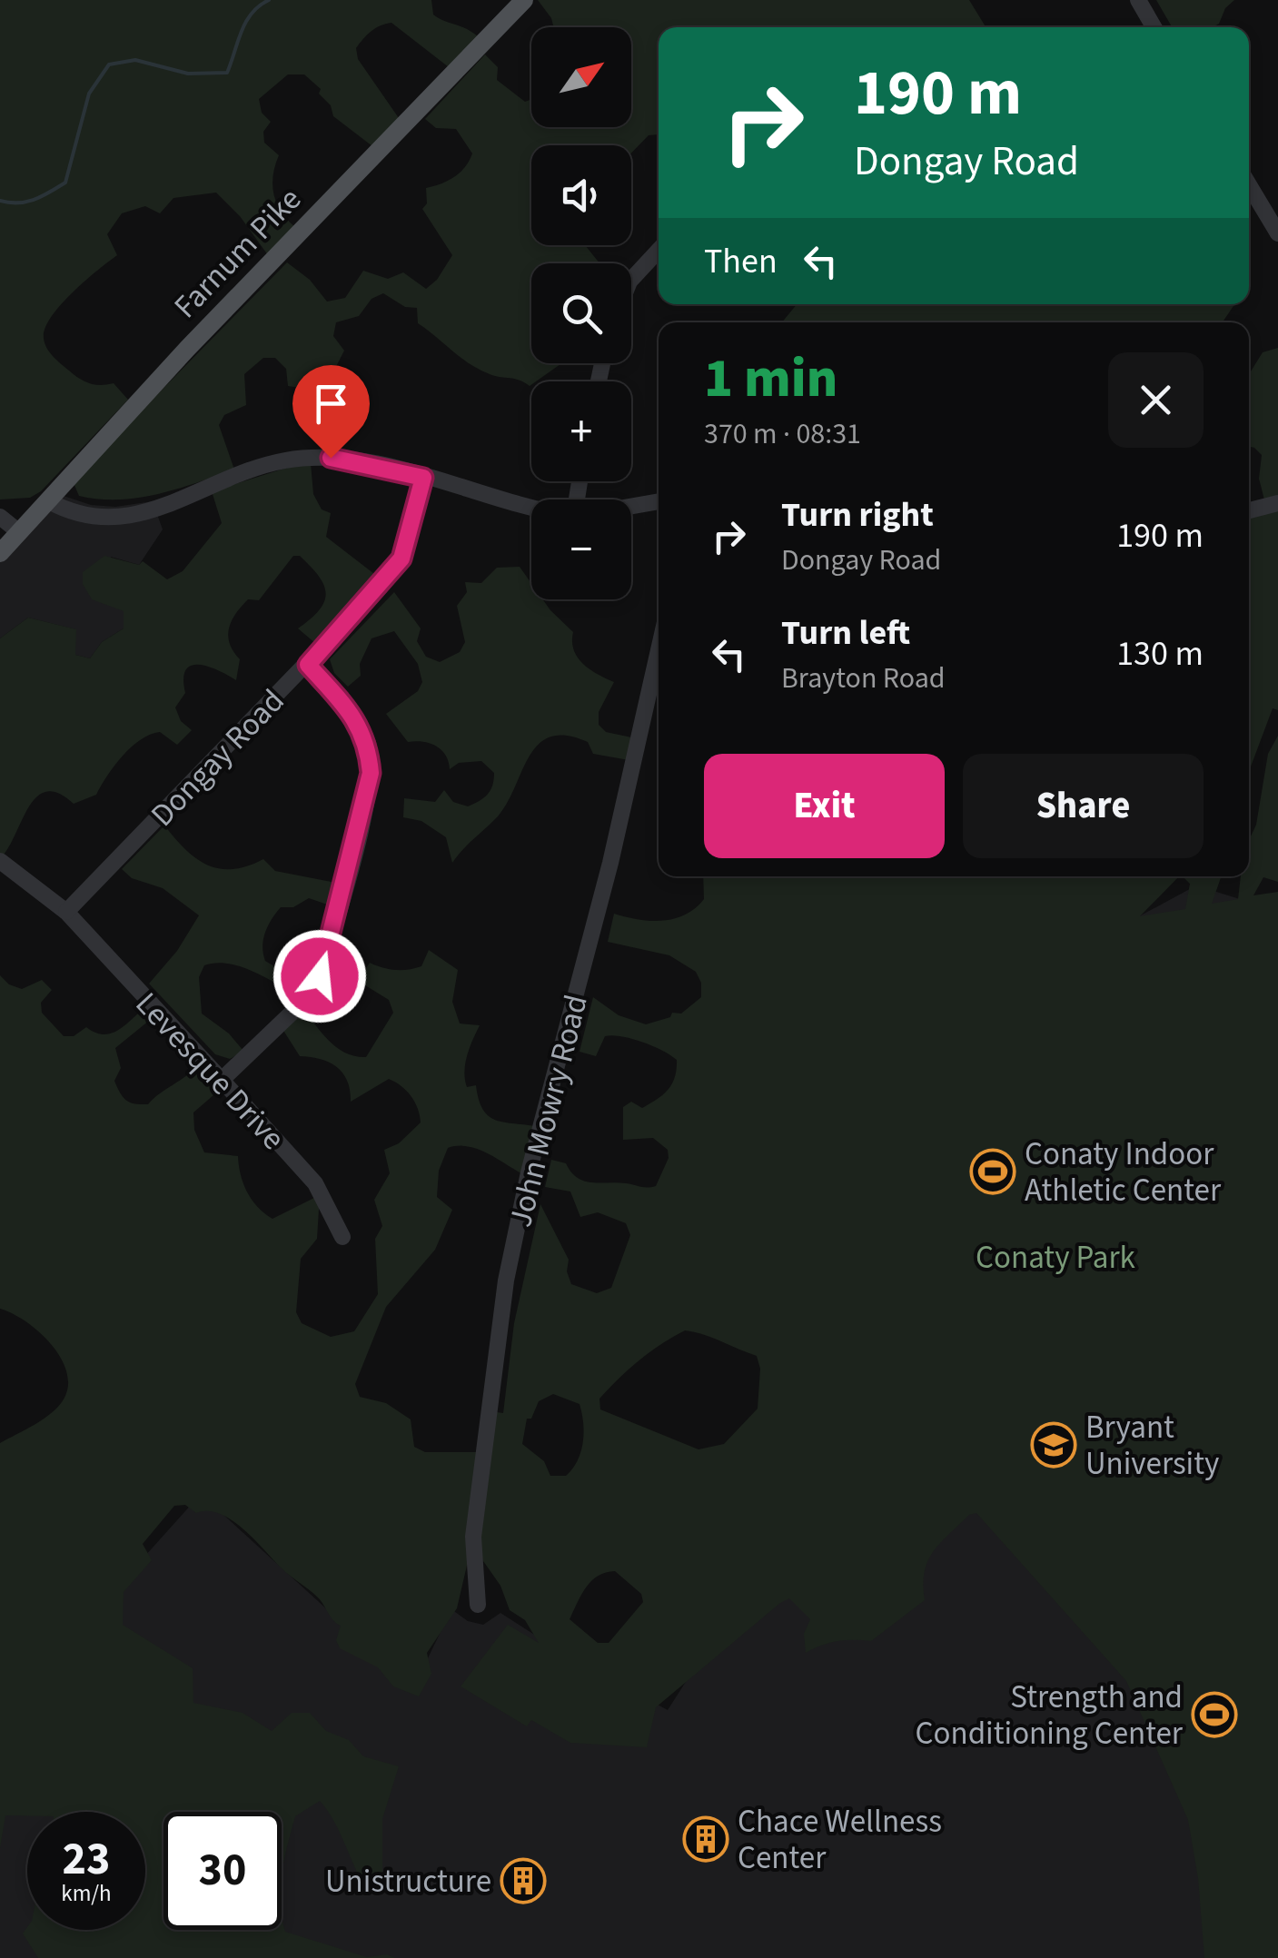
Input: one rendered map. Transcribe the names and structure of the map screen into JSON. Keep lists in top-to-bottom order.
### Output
{
  "streets": {
    "main road": ["Farnum Pike"],
    "street": ["Dongay Road", "Levesque Drive", "John Mowry Road"]
  },
  "crossings": [
    ["Dongay Road", "Levesque Drive"]
  ],
  "parks": ["Conaty Park"],
  "places": {
    "sports": ["Conaty Indoor Athletic Center", "Strength and Conditioning Center"],
    "school or university": ["Bryant University"],
    "building": ["Chace Wellness Center", "Unistructure"]
  },
  "north": "top right",
  "page": {
    "map_buttons": ["+", "−"],
    "turn": ["190 m", "Dongay Road"],
    "then": "Then",
    "heading": ["1 min", "370 m · 08:31"],
    "list": [
      {
        "name": "Turn right",
        "note": "Dongay Road",
        "value": "190 m"
      },
      {
        "name": "Turn left",
        "note": "Brayton Road",
        "value": "130 m"
      }
    ],
    "buttons": ["Exit", "Share"],
    "speed": "23 km/h",
    "limit": "30"
  }
}
